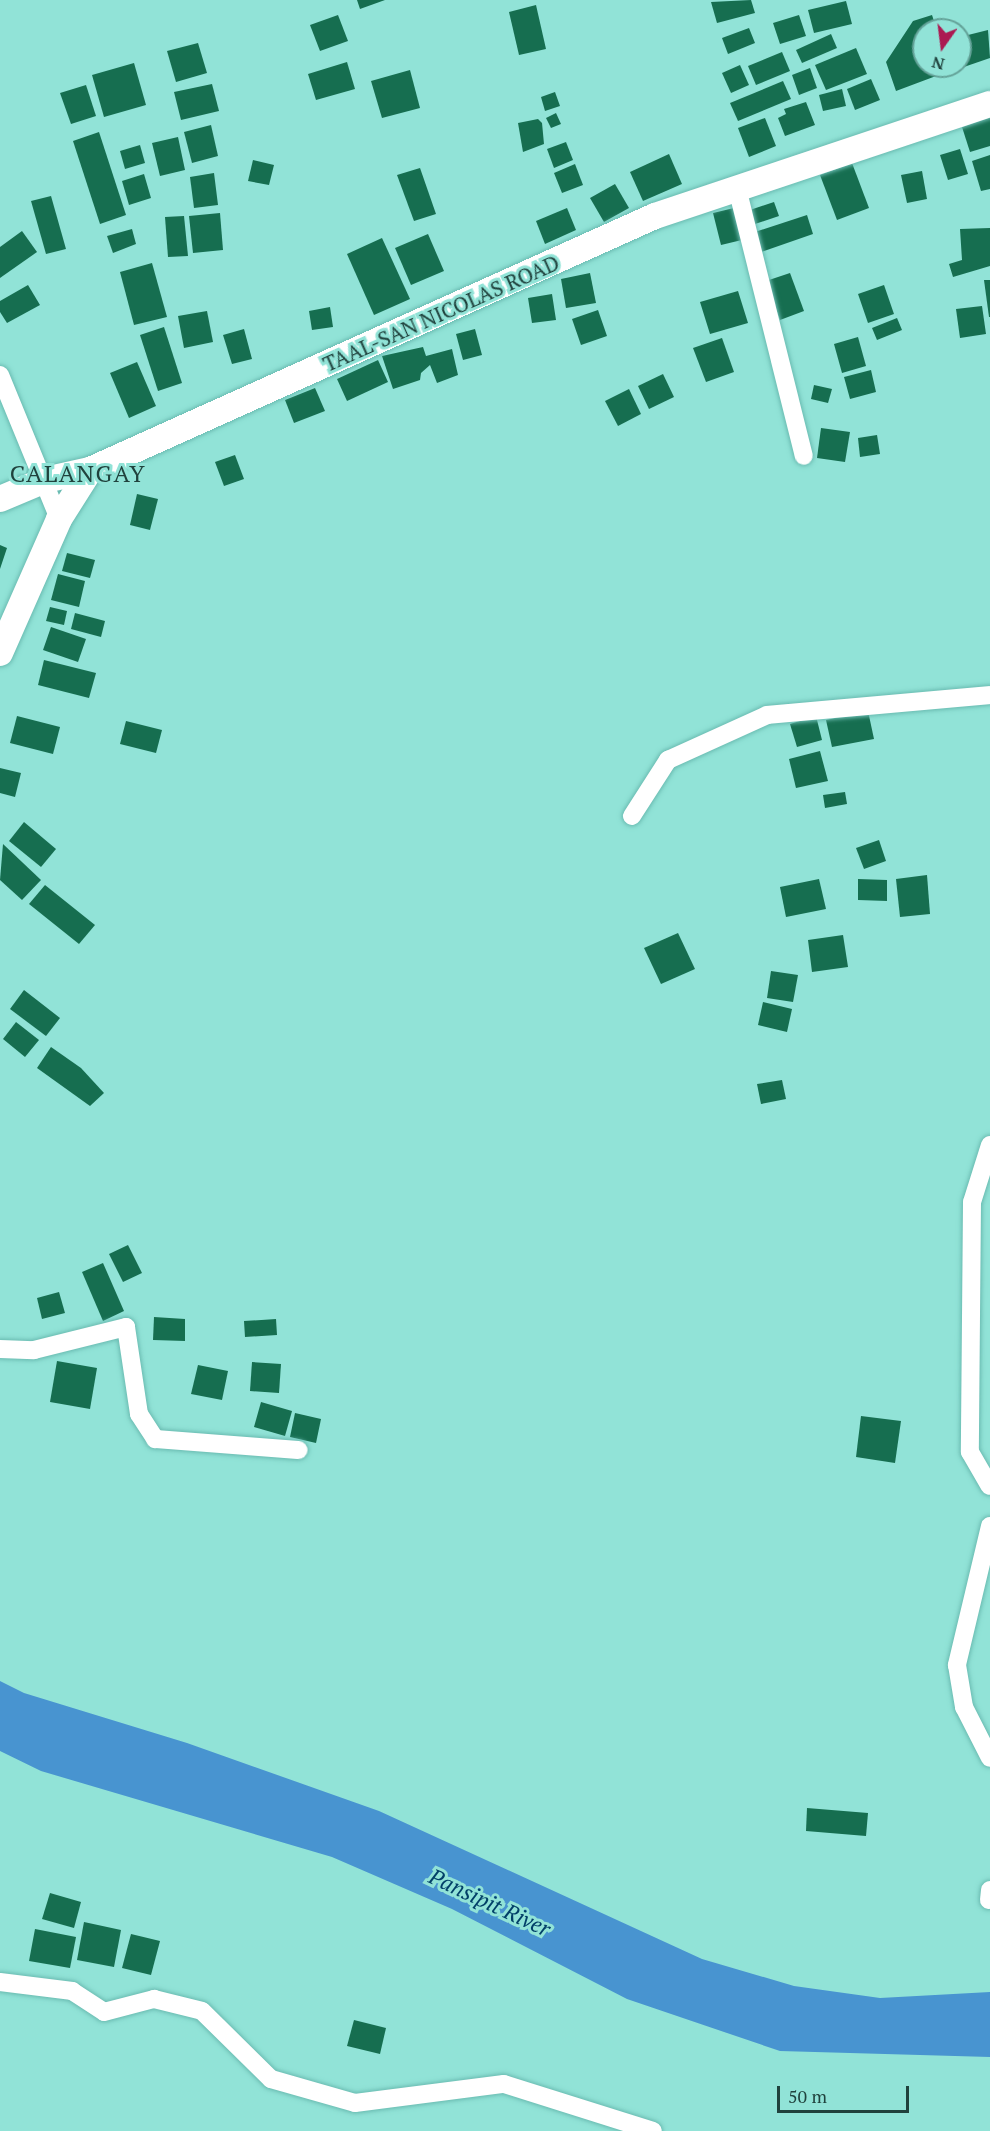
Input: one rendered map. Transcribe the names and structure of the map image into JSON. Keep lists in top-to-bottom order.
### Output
{
  "streets": {
    "main road": ["TAAL-SAN NICOLAS ROAD"]
  },
  "districts": ["CALANGAY"],
  "water": ["Pansipit River"],
  "scale_bar": "50 m",
  "north": "bottom"
}
